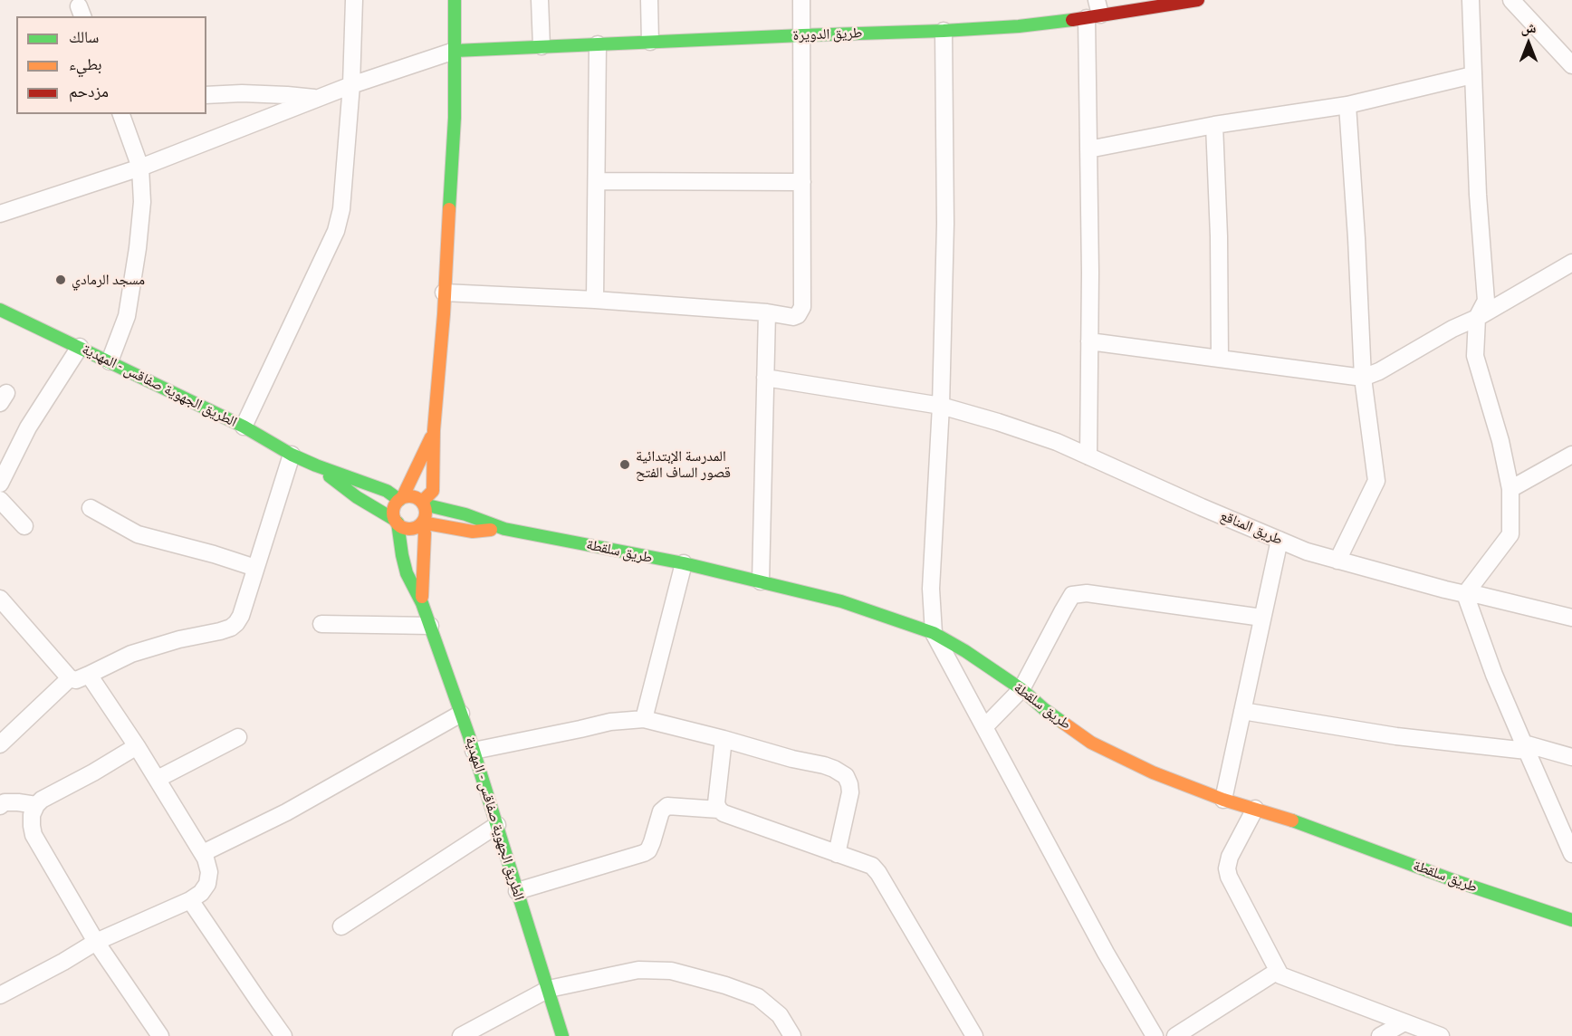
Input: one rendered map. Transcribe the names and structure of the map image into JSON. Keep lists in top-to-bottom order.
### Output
{
  "streets": {
    "street": [
      "طريق الدويرة",
      "الطريق الجهوية صفاقس - المهدية",
      "طريق المناقع",
      "طريق سلقطة"
    ]
  },
  "crossings": [
    ["الطريق الجهوية صفاقس - المهدية", "طريق سلقطة"]
  ],
  "places": ["مسجد الرمادي", "المدرسة الإبتدائية قصور الساف الفتح"],
  "legend": ["سالك", "بطيء", "مزدحم"],
  "north": "top"
}
